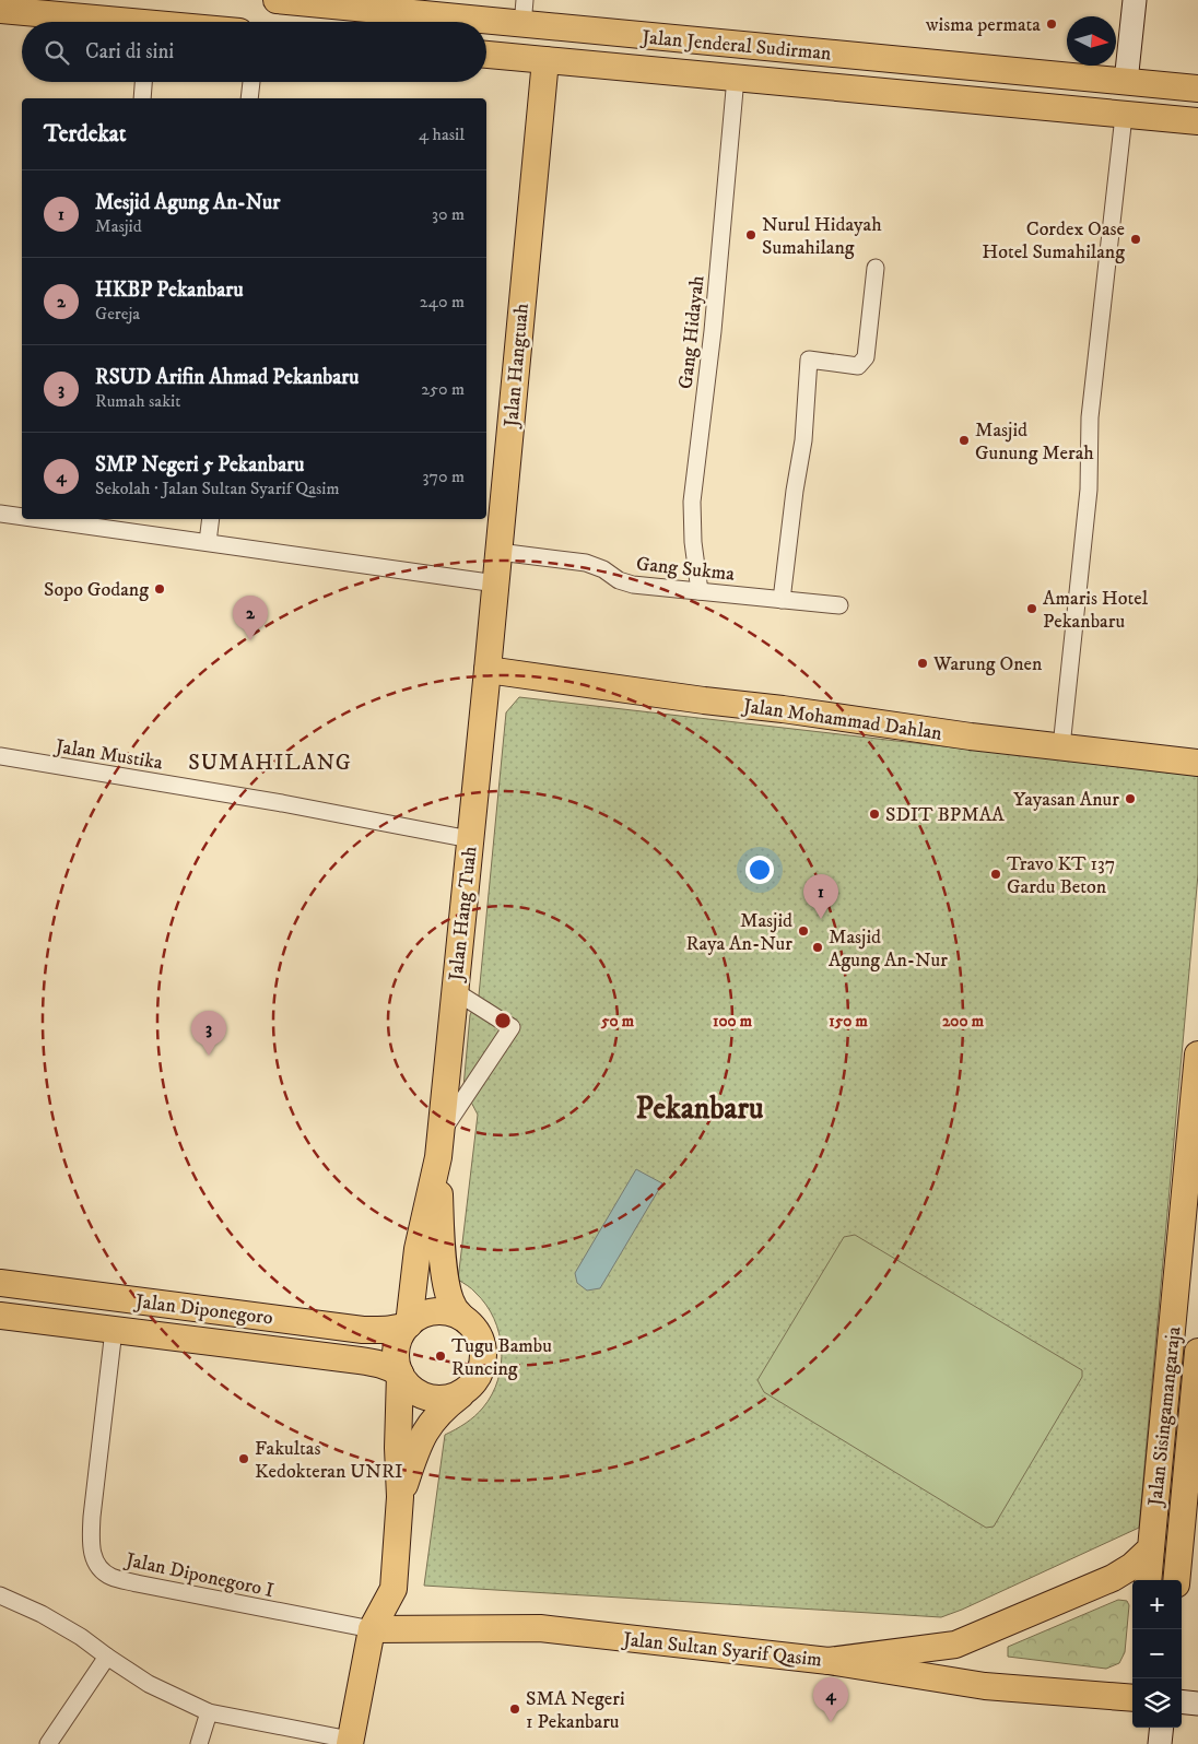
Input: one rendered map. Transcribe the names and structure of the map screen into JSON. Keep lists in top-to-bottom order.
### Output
{
  "streets": {
    "main road": [
      "Jalan Jenderal Sudirman",
      "Jalan Hangtuah",
      "Jalan Mohammad Dahlan",
      "Jalan Hang Tuah",
      "Jalan Diponegoro",
      "Jalan Sisingamangaraja",
      "Jalan Sultan Syarif Qasim"
    ],
    "street": [
      "Gang Hidayah",
      "Gang Sukma",
      "Jalan Mustika",
      "Jalan Diponegoro I"
    ]
  },
  "crossings": [
    ["Jalan Jenderal Sudirman", "Gang Hidayah"],
    ["Jalan Jenderal Sudirman", "Jalan Hangtuah"],
    ["Gang Hidayah", "Gang Sukma"],
    ["Jalan Hangtuah", "Gang Sukma"],
    ["Jalan Hangtuah", "Jalan Mohammad Dahlan"],
    ["Jalan Hangtuah", "Jalan Hang Tuah"],
    ["Jalan Mohammad Dahlan", "Jalan Hang Tuah"],
    ["Jalan Mustika", "Jalan Hang Tuah"],
    ["Jalan Hang Tuah", "Jalan Diponegoro"],
    ["Jalan Diponegoro", "Jalan Diponegoro I"],
    ["Jalan Diponegoro I", "Jalan Sultan Syarif Qasim"]
  ],
  "districts": ["SUMAHILANG", "Pekanbaru"],
  "places": [
    "wisma permata",
    "Nurul Hidayah Sumahilang",
    "Cordex Oase Hotel Sumahilang",
    "Masjid Gunung Merah",
    "Sopo Godang",
    "Amaris Hotel Pekanbaru",
    "Warung Onen",
    "Yayasan Anur",
    "SDIT BPMAA",
    "Travo KT 137 Gardu Beton",
    "Masjid Raya An-Nur",
    "Masjid Agung An-Nur",
    "Tugu Bambu Runcing",
    "Fakultas Kedokteran UNRI",
    "SMA Negeri 1 Pekanbaru"
  ],
  "north": "right",
  "page": {
    "search": "Cari di sini",
    "heading": ["Terdekat", "4 hasil"],
    "list": [
      {
        "mark": "1",
        "name": "Mesjid Agung An-Nur",
        "note": "Masjid",
        "value": "30 m"
      },
      {
        "mark": "2",
        "name": "HKBP Pekanbaru",
        "note": "Gereja",
        "value": "240 m"
      },
      {
        "mark": "3",
        "name": "RSUD Arifin Ahmad Pekanbaru",
        "note": "Rumah sakit",
        "value": "250 m"
      },
      {
        "mark": "4",
        "name": "SMP Negeri 5 Pekanbaru",
        "note": "Sekolah · Jalan Sultan Syarif Qasim",
        "value": "370 m"
      }
    ],
    "pins": [
      "2",
      "1",
      "3",
      "4"
    ],
    "map_buttons": ["+", "−"]
  },
  "rings": [
    "50 m",
    "100 m",
    "150 m",
    "200 m"
  ]
}
